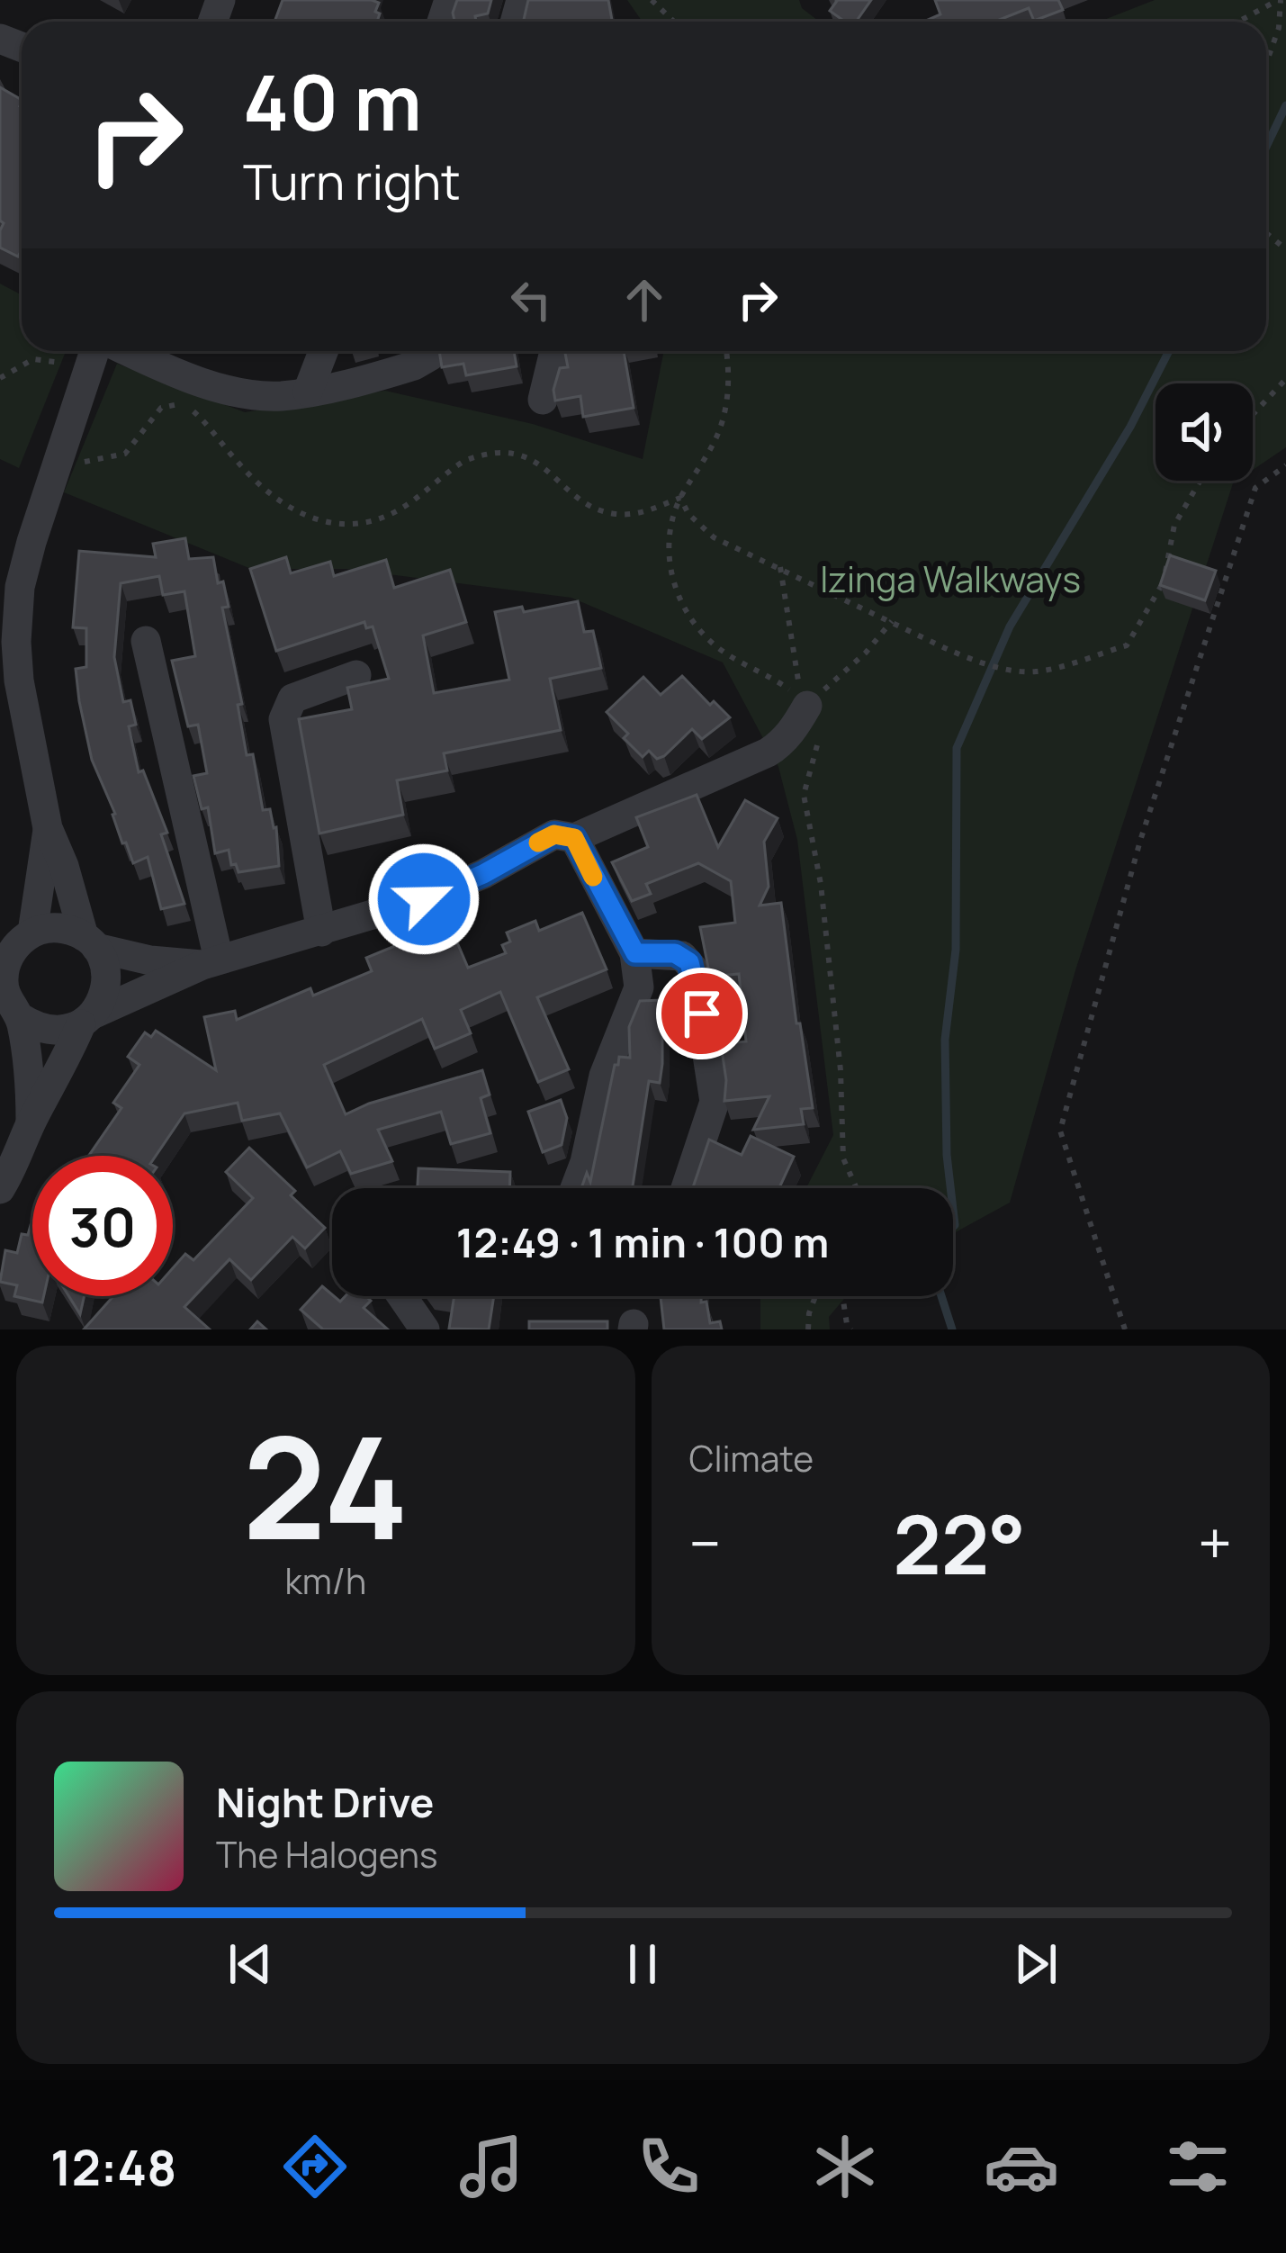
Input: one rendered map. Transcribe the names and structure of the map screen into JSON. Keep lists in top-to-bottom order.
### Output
{
  "parks": ["Izinga Walkways"],
  "page": {
    "turn": ["40 m", "Turn right"],
    "limit": "30",
    "trip": "12:49 · 1 min · 100 m",
    "tile": [
      ["24", "km/h"],
      "Climate"
    ],
    "heat": ["−", "22°", "+"],
    "song": ["Night Drive", "The Halogens"],
    "tabs": "12:48"
  }
}
